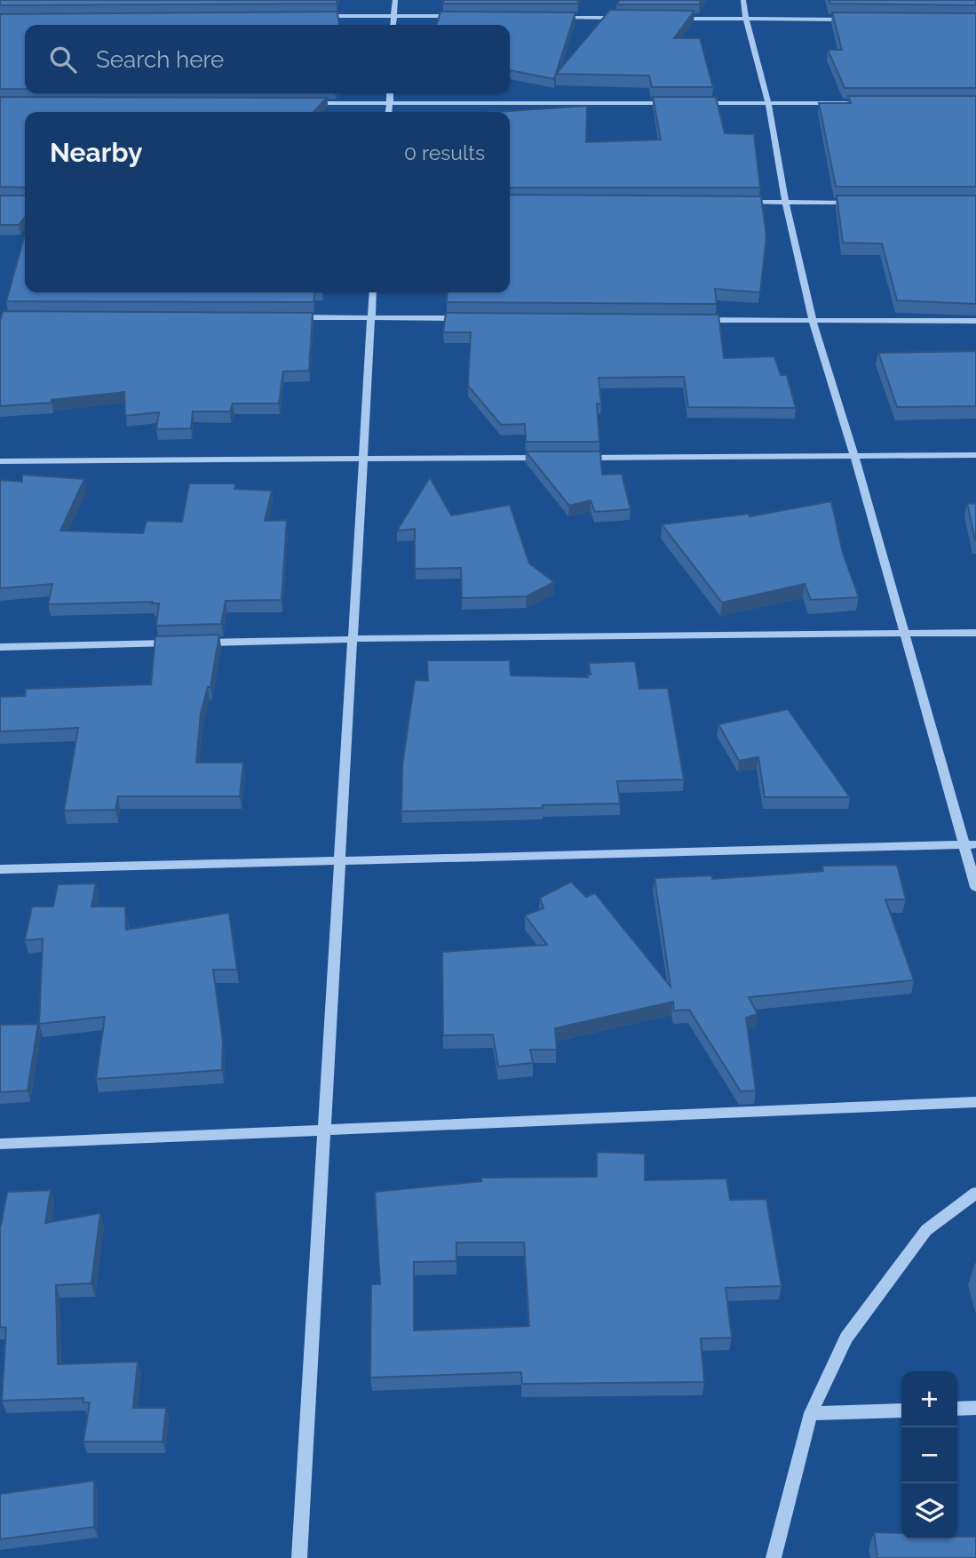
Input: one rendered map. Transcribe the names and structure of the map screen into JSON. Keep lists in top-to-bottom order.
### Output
{
  "page": {
    "search": "Search here",
    "heading": ["Nearby", "0 results"],
    "map_buttons": ["+", "−"]
  }
}
